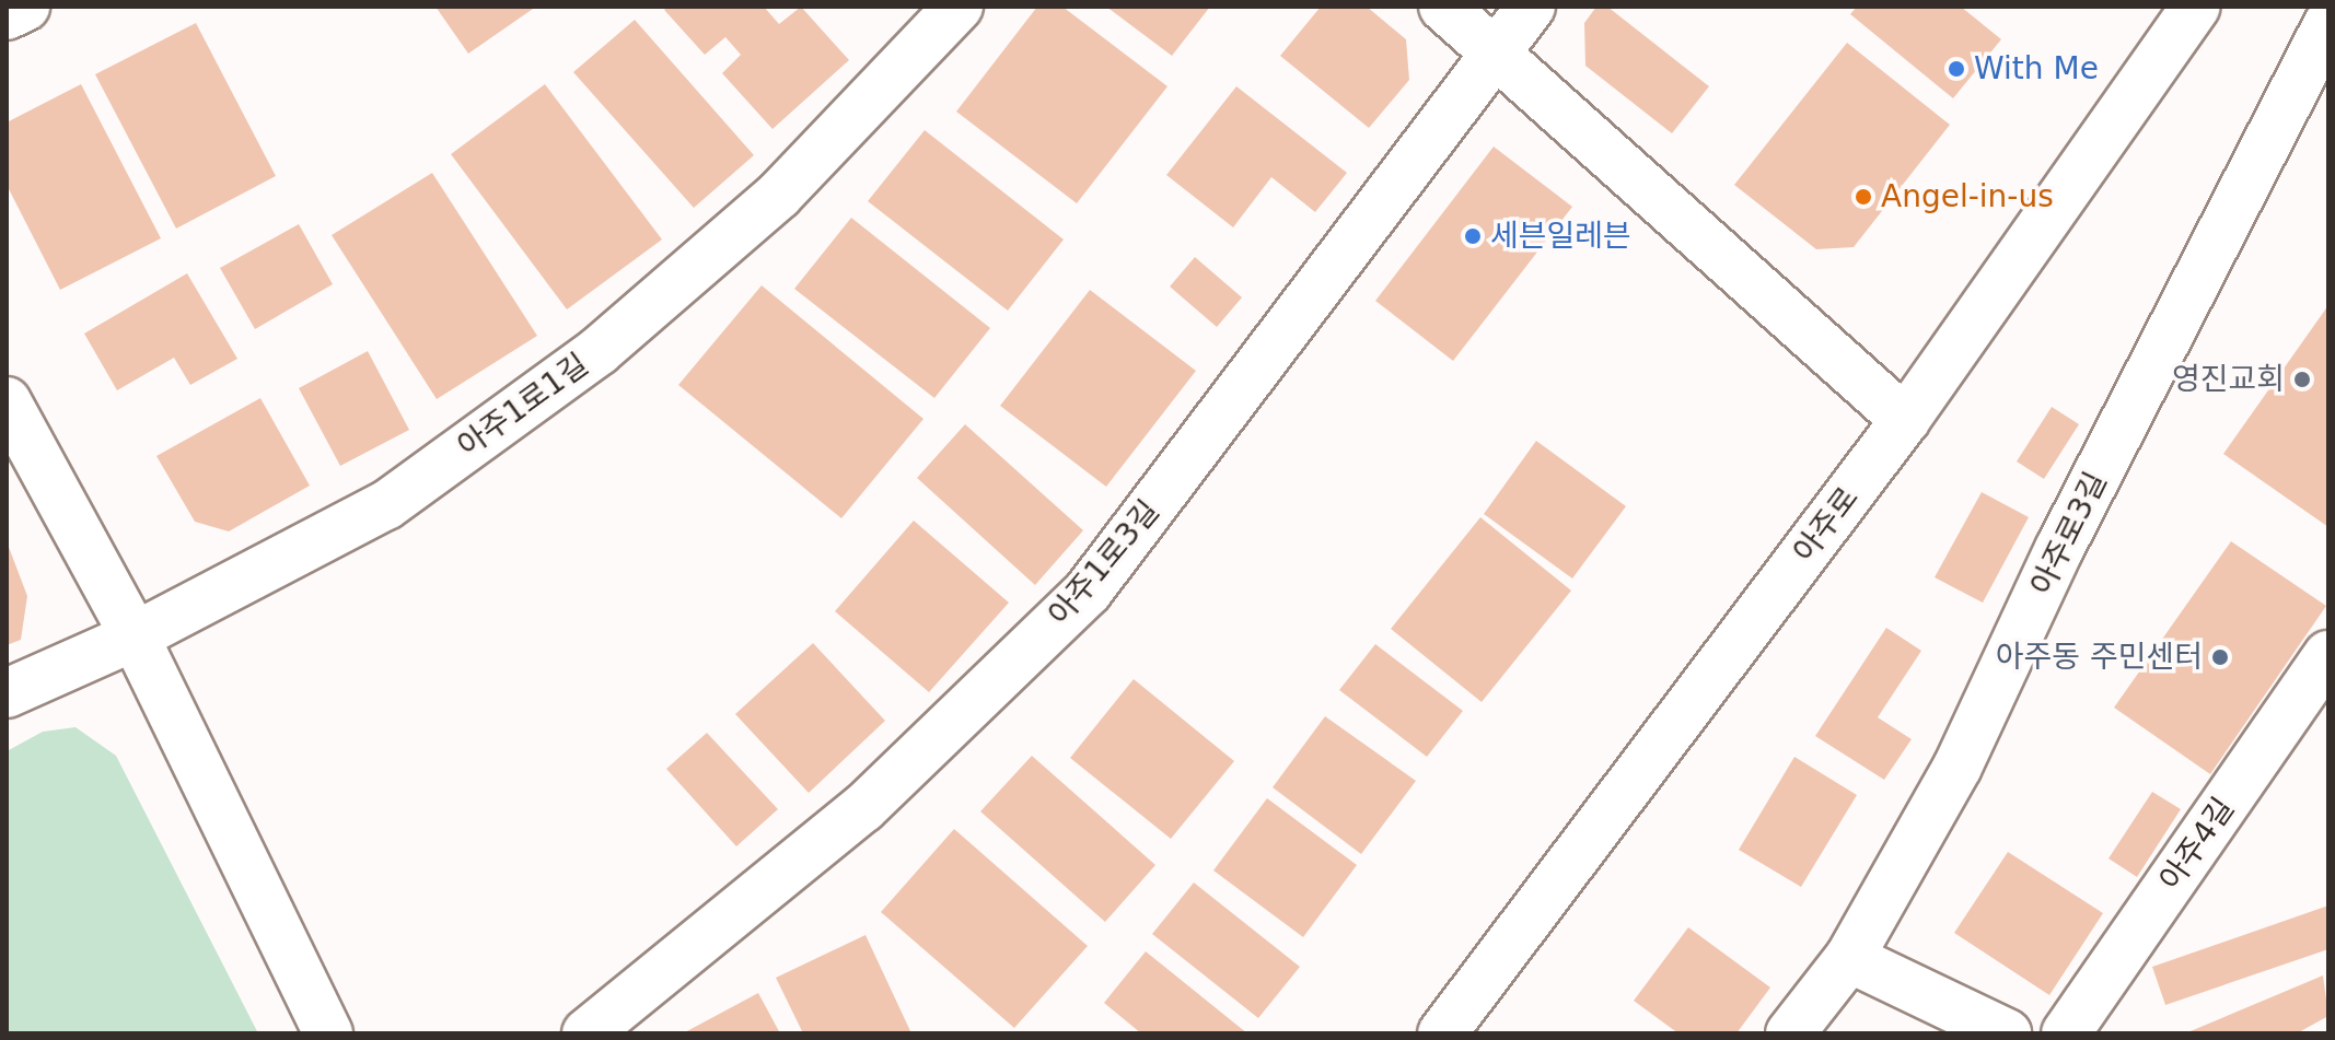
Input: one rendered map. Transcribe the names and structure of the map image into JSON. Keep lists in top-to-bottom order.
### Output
{
  "streets": {
    "street": [
      "아주1로1길",
      "아주로",
      "아주로3길",
      "아주1로3길",
      "아주4길"
    ]
  },
  "places": [
    "With Me",
    "Angel-in-us",
    "세븐일레븐",
    "영진교회",
    "아주동 주민센터"
  ]
}
